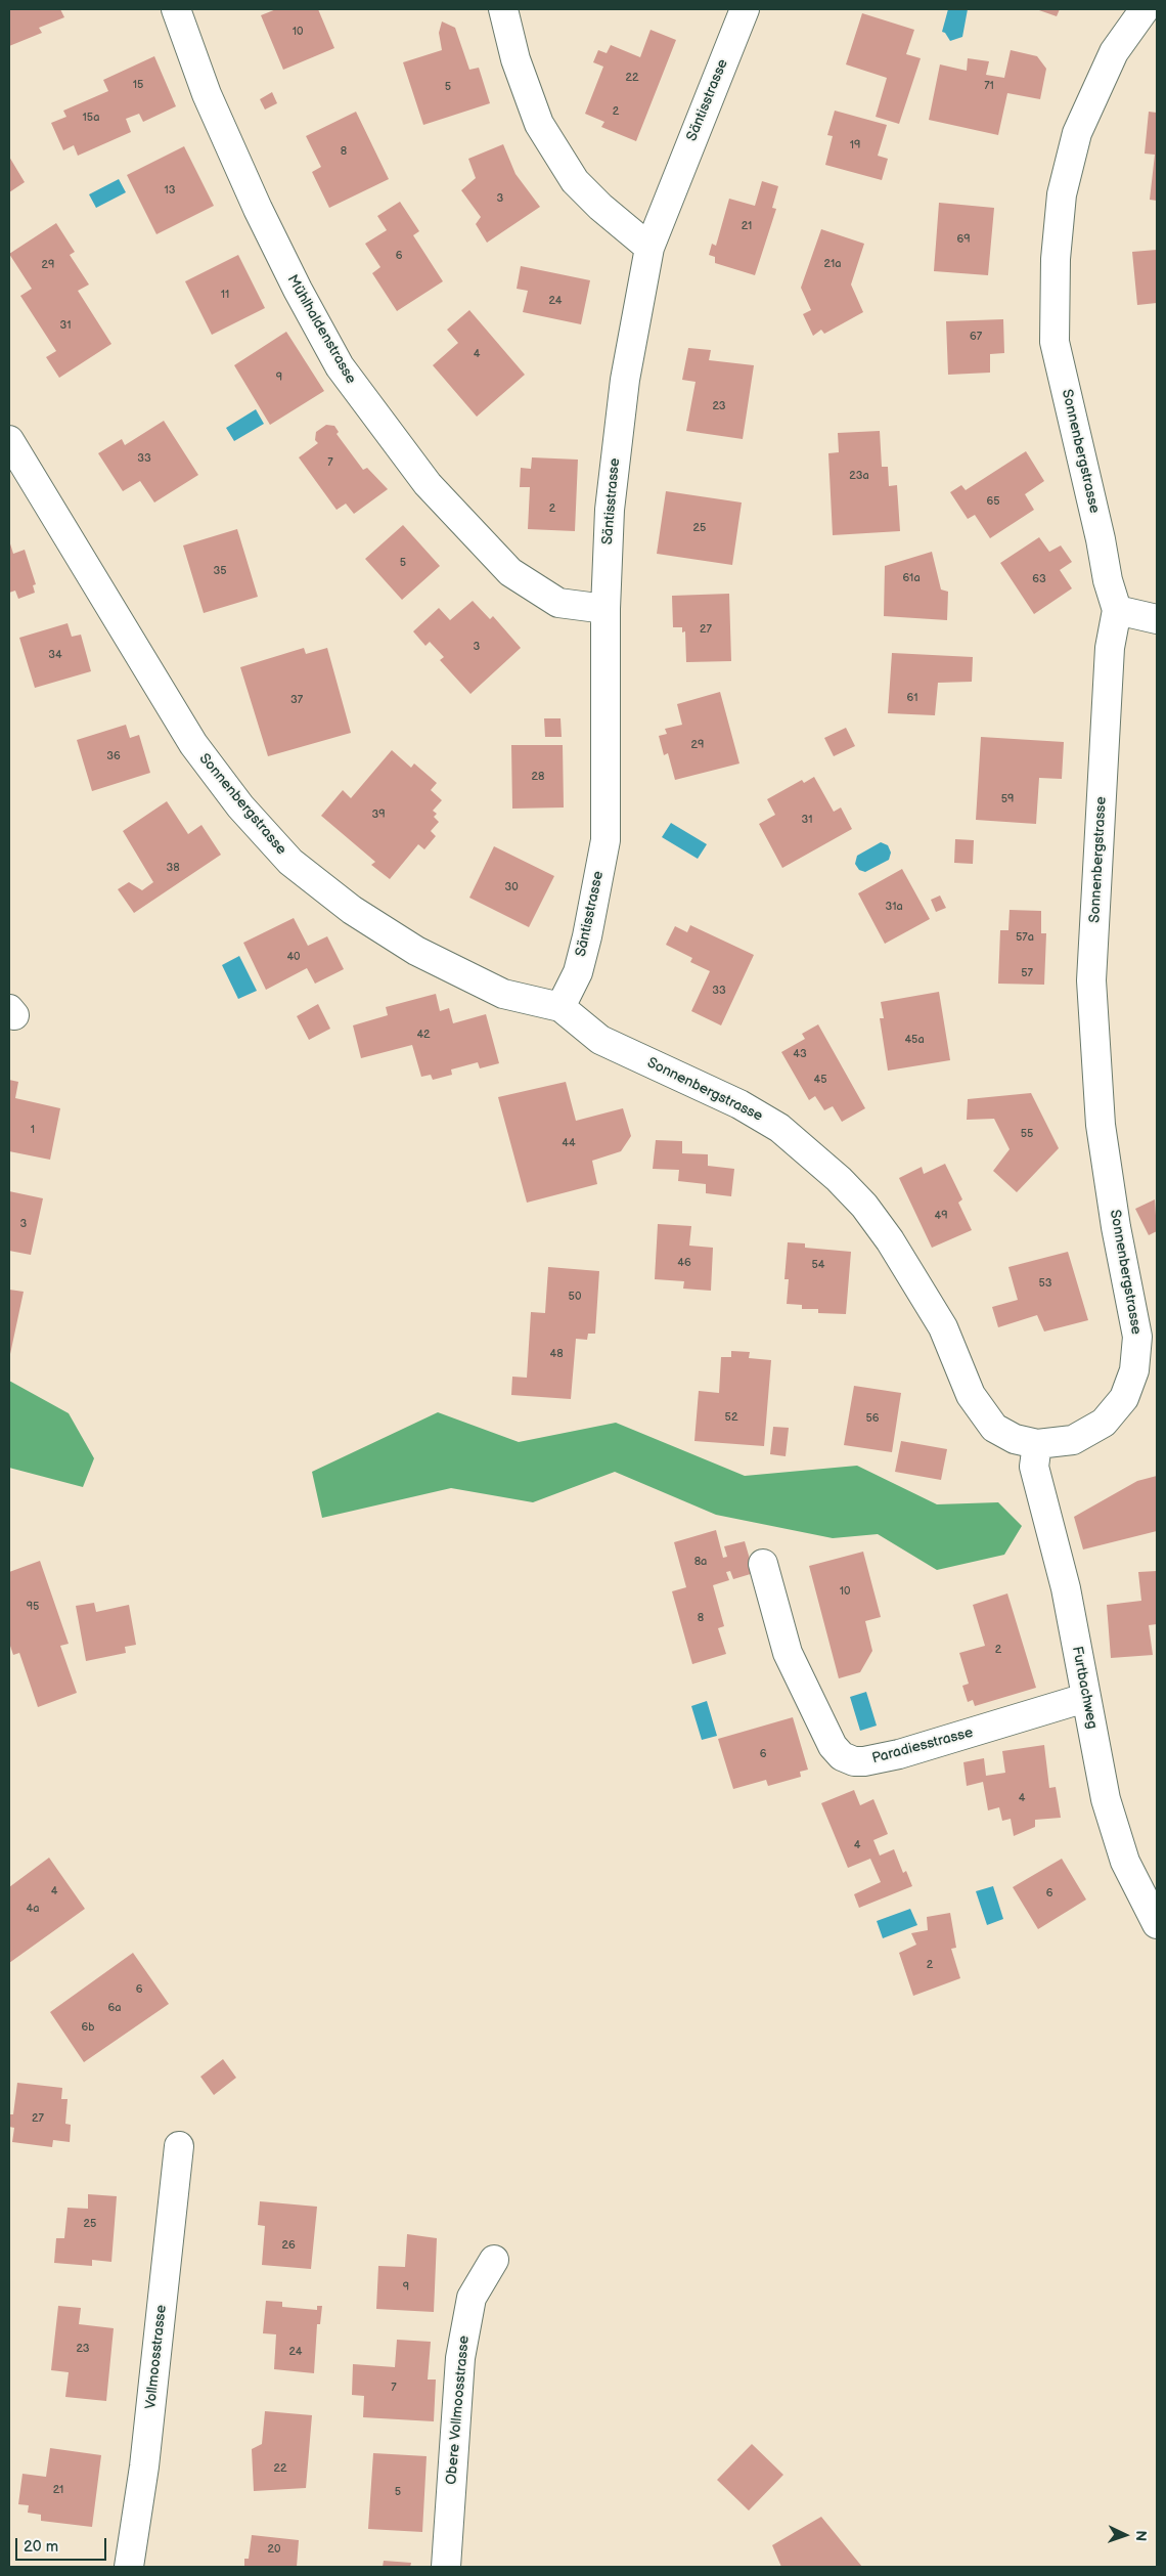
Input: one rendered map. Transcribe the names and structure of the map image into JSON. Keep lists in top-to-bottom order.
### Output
{
  "streets": {
    "street": [
      "Säntisstrasse",
      "Mühlhaldenstrasse",
      "Sonnenbergstrasse",
      "Furtbachweg",
      "Paradiesstrasse",
      "Vollmoosstrasse",
      "Obere Vollmoosstrasse"
    ]
  },
  "crossings": [
    ["Säntisstrasse", "Mühlhaldenstrasse"],
    ["Säntisstrasse", "Sonnenbergstrasse"],
    ["Sonnenbergstrasse", "Furtbachweg"],
    ["Furtbachweg", "Paradiesstrasse"]
  ],
  "house_numbers": [
    "10",
    "22",
    "15",
    "71",
    "5",
    "2",
    "15a",
    "19",
    "8",
    "13",
    "3",
    "21",
    "69",
    "6",
    "21a",
    "29",
    "11",
    "24",
    "31",
    "67",
    "4",
    "9",
    "23",
    "33",
    "7",
    "23a",
    "65",
    "2",
    "25",
    "5",
    "35",
    "61a",
    "63",
    "27",
    "3",
    "34",
    "61",
    "37",
    "29",
    "36",
    "28",
    "59",
    "39",
    "31",
    "38",
    "30",
    "31a",
    "57a",
    "40",
    "57",
    "33",
    "42",
    "45a",
    "43",
    "45",
    "1",
    "55",
    "44",
    "49",
    "3",
    "46",
    "54",
    "53",
    "50",
    "48",
    "52",
    "56",
    "8a",
    "10",
    "95",
    "8",
    "2",
    "6",
    "4",
    "4",
    "4",
    "6",
    "4a",
    "2",
    "6",
    "6a",
    "6b",
    "27",
    "25",
    "26",
    "9",
    "23",
    "24",
    "7",
    "22",
    "21",
    "5",
    "20"
  ],
  "scale_bar": "20 m",
  "north": "right"
}
